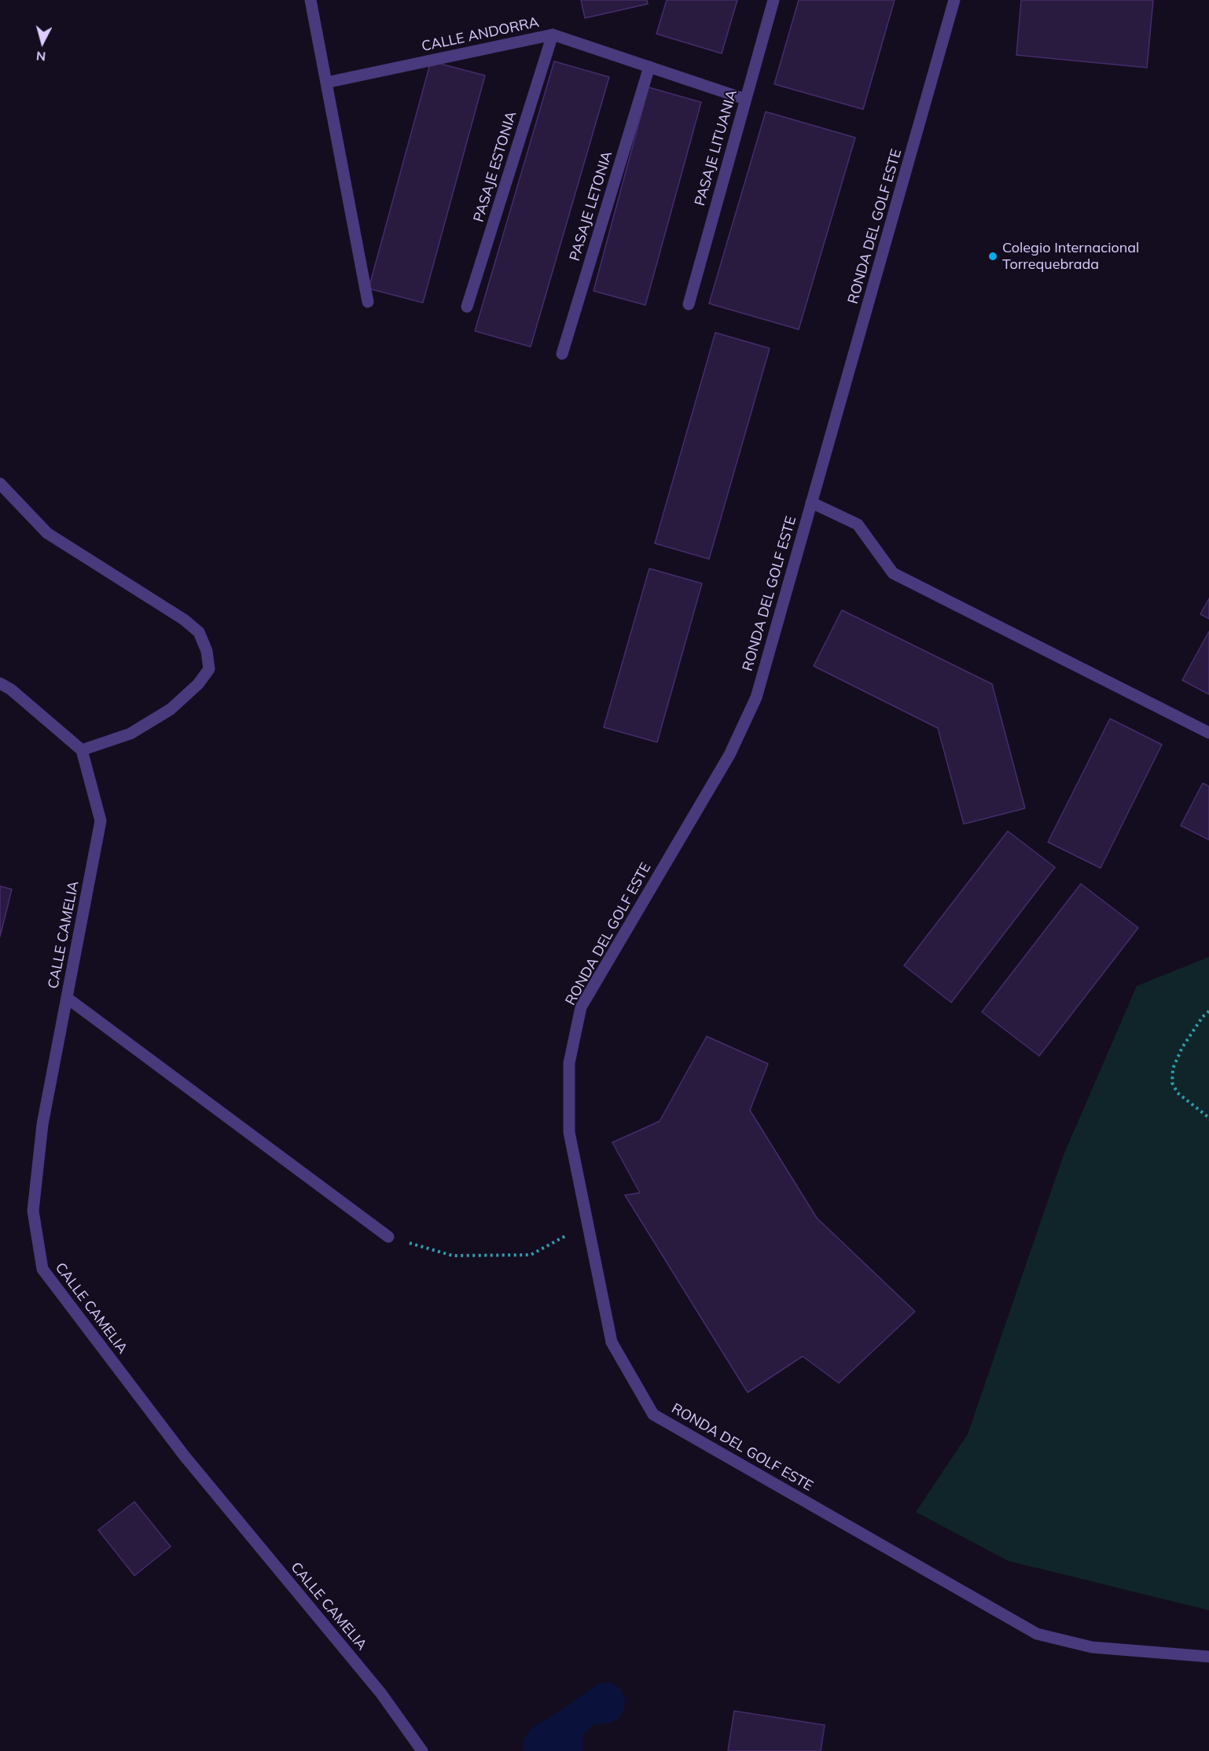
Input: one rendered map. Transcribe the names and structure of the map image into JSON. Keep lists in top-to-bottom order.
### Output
{
  "streets": {
    "street": [
      "CALLE ANDORRA",
      "PASAJE LITUANIA",
      "PASAJE ESTONIA",
      "PASAJE LETONIA",
      "RONDA DEL GOLF ESTE",
      "CALLE CAMELIA"
    ]
  },
  "crossings": [
    ["CALLE ANDORRA", "PASAJE LITUANIA"],
    ["CALLE ANDORRA", "PASAJE ESTONIA"],
    ["CALLE ANDORRA", "PASAJE LETONIA"]
  ],
  "places": ["Colegio Internacional Torrequebrada"],
  "north": "bottom"
}
